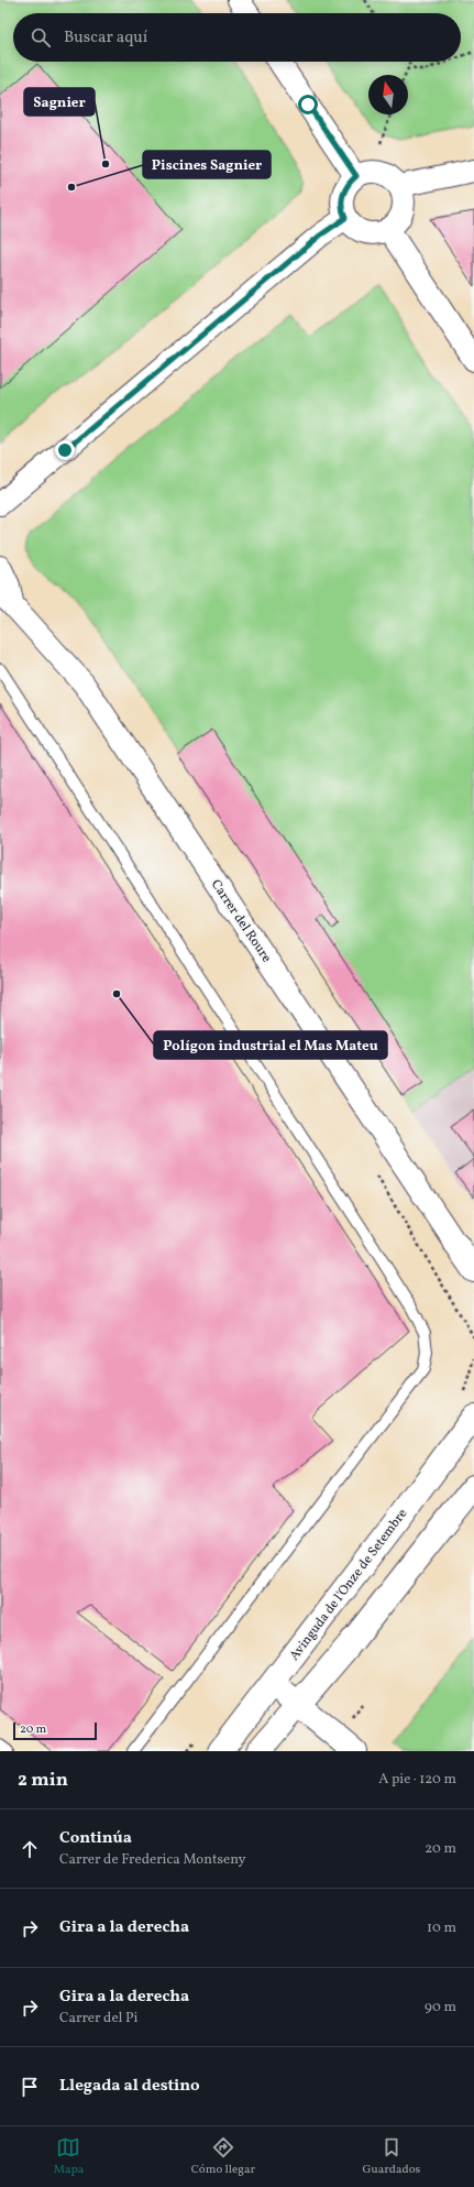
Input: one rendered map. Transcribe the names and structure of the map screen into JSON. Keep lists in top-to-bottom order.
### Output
{
  "streets": {
    "main road": ["Avinguda de l'Onze de Setembre"],
    "street": ["Carrer del Roure"]
  },
  "places": ["Sagnier", "Piscines Sagnier", "Polígon industrial el Mas Mateu"],
  "scale_bar": "20 m",
  "north": "top",
  "page": {
    "search": "Buscar aquí",
    "scale": "20 m",
    "heading": ["2 min", "A pie · 120 m"],
    "list": [
      ["Continúa", "Carrer de Frederica Montseny", "20 m"],
      ["Gira a la derecha", "10 m"],
      ["Gira a la derecha", "Carrer del Pi", "90 m"],
      "Llegada al destino"
    ],
    "nav": ["Mapa", "Cómo llegar", "Guardados"]
  }
}
